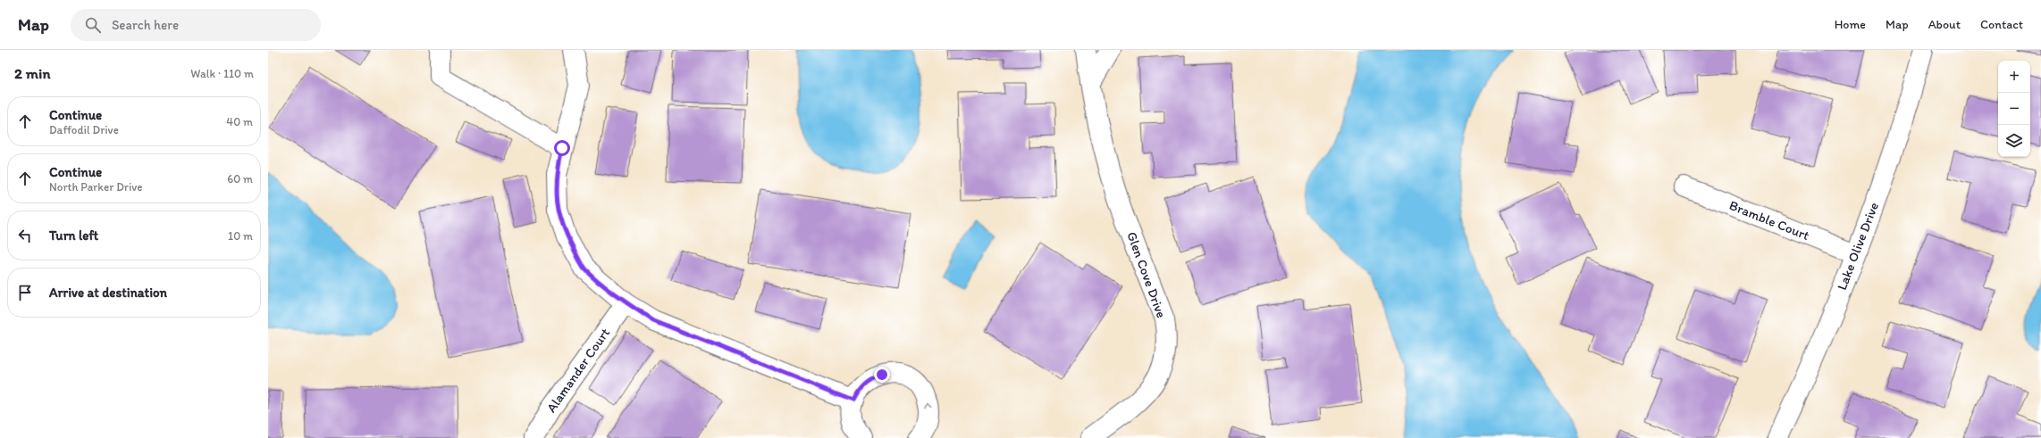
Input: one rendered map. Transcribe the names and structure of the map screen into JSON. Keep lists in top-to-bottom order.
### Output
{
  "streets": {
    "street": [
      "Bramble Court",
      "Lake Olive Drive",
      "Glen Cove Drive",
      "Alamander Court"
    ]
  },
  "crossings": [
    ["Bramble Court", "Lake Olive Drive"]
  ],
  "page": {
    "header": "Map",
    "search": "Search here",
    "nav": [
      "Home",
      "Map",
      "About",
      "Contact"
    ],
    "heading": ["2 min", "Walk · 110 m"],
    "map_buttons": ["+", "−"],
    "list": [
      ["Continue", "Daffodil Drive", "40 m"],
      ["Continue", "North Parker Drive", "60 m"],
      ["Turn left", "10 m"],
      "Arrive at destination"
    ]
  }
}
